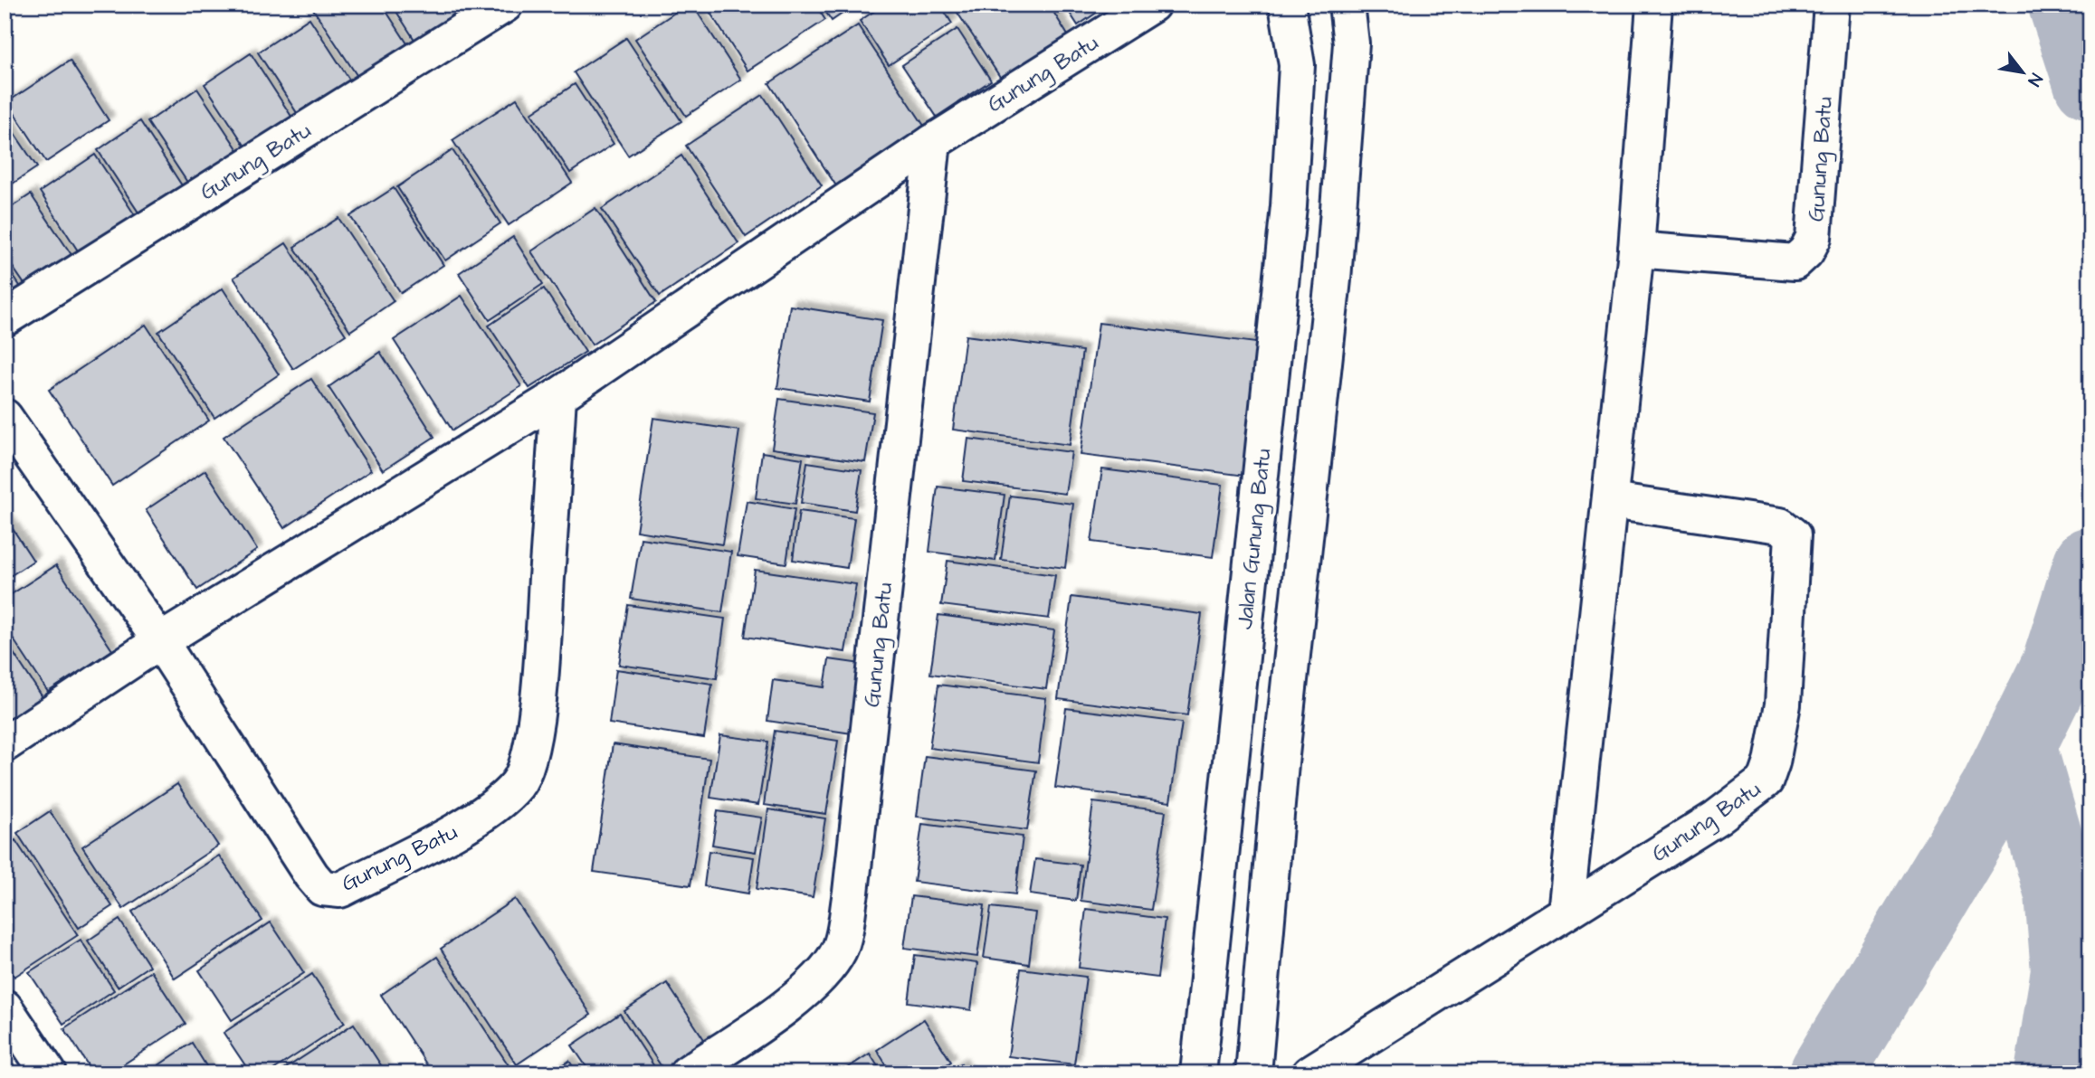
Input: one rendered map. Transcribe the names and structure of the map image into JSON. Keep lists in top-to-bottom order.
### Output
{
  "streets": {
    "street": ["Gunung Batu", "Jalan Gunung Batu"]
  },
  "north": "bottom right"
}
